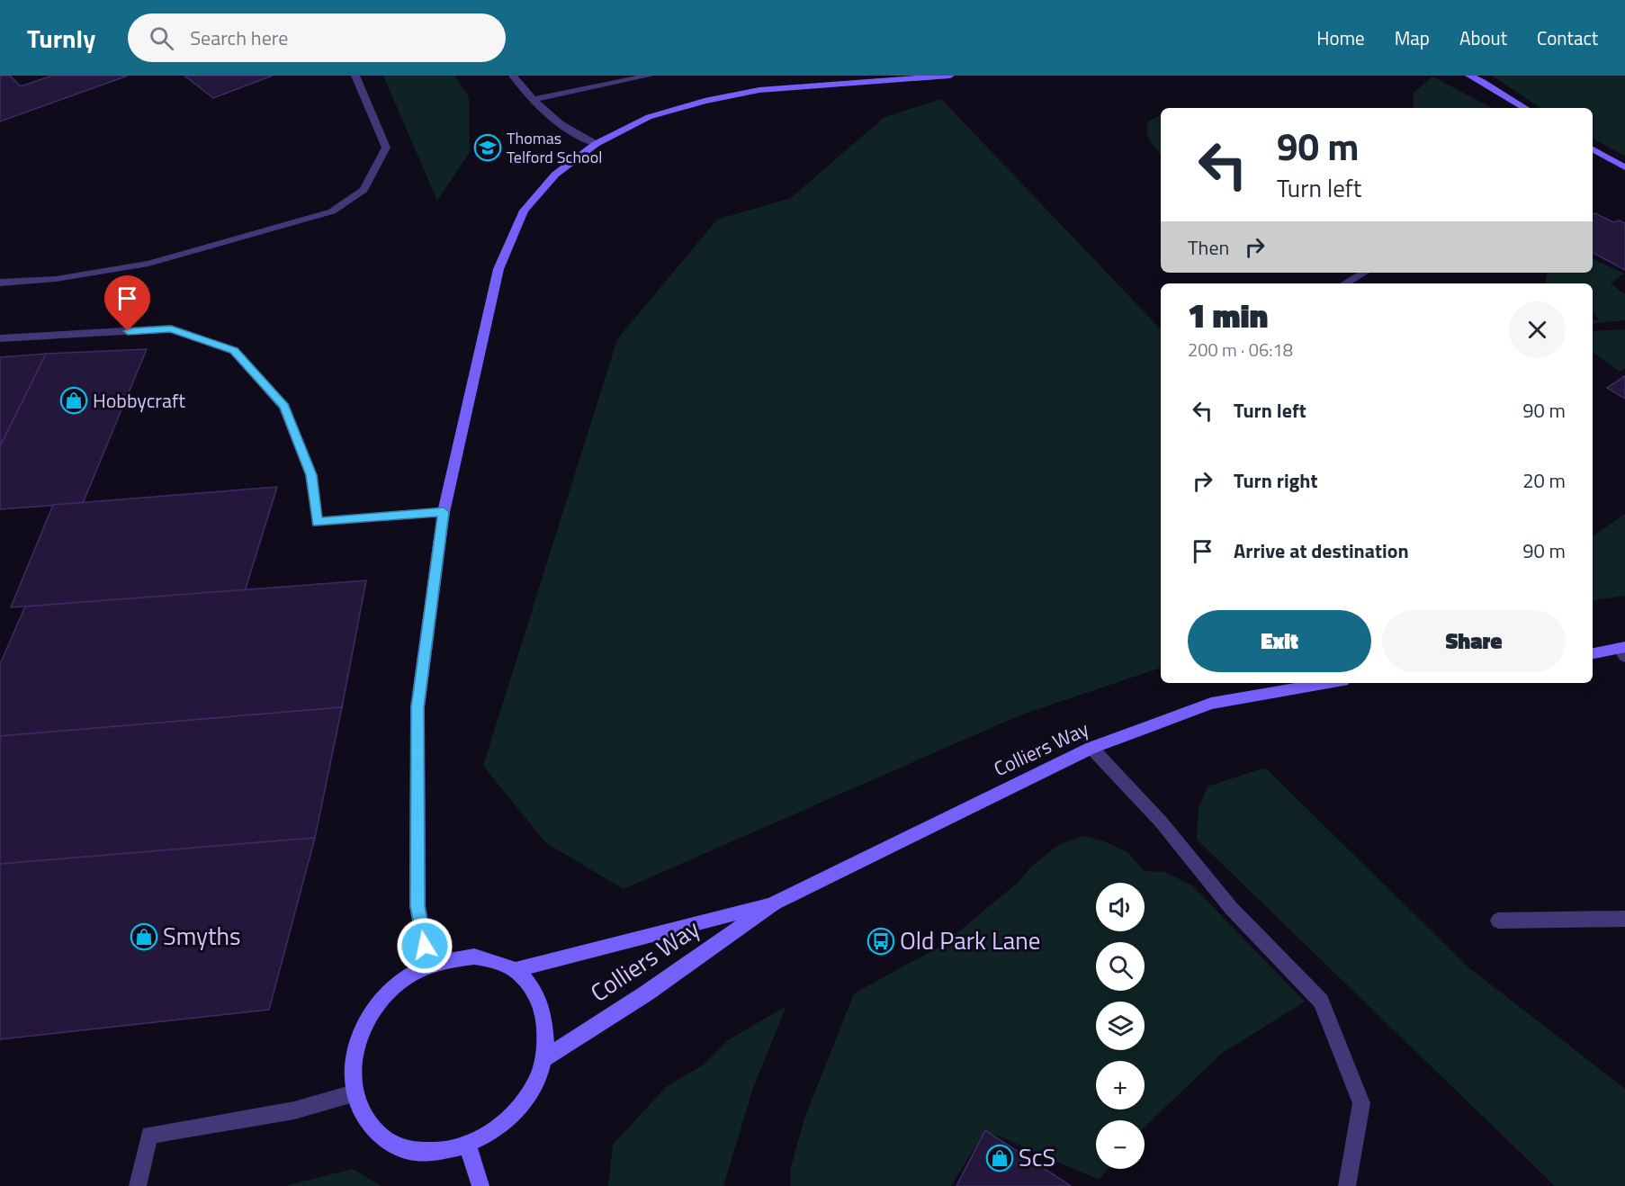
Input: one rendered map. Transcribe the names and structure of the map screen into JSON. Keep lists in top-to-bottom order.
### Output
{
  "streets": {
    "street": ["Colliers Way"]
  },
  "places": {
    "school or university": ["Thomas Telford School"],
    "shop": ["Hobbycraft", "Smyths", "ScS"],
    "bus stop": ["Old Park Lane"]
  },
  "page": {
    "header": "Turnly",
    "search": "Search here",
    "nav": [
      "Home",
      "Map",
      "About",
      "Contact"
    ],
    "turn": ["90 m", "Turn left"],
    "then": "Then",
    "heading": ["1 min", "200 m · 06:18"],
    "list": [
      {
        "name": "Turn left",
        "value": "90 m"
      },
      {
        "name": "Turn right",
        "value": "20 m"
      },
      {
        "name": "Arrive at destination",
        "value": "90 m"
      }
    ],
    "buttons": ["Exit", "Share"],
    "map_buttons": ["+", "−"]
  }
}
